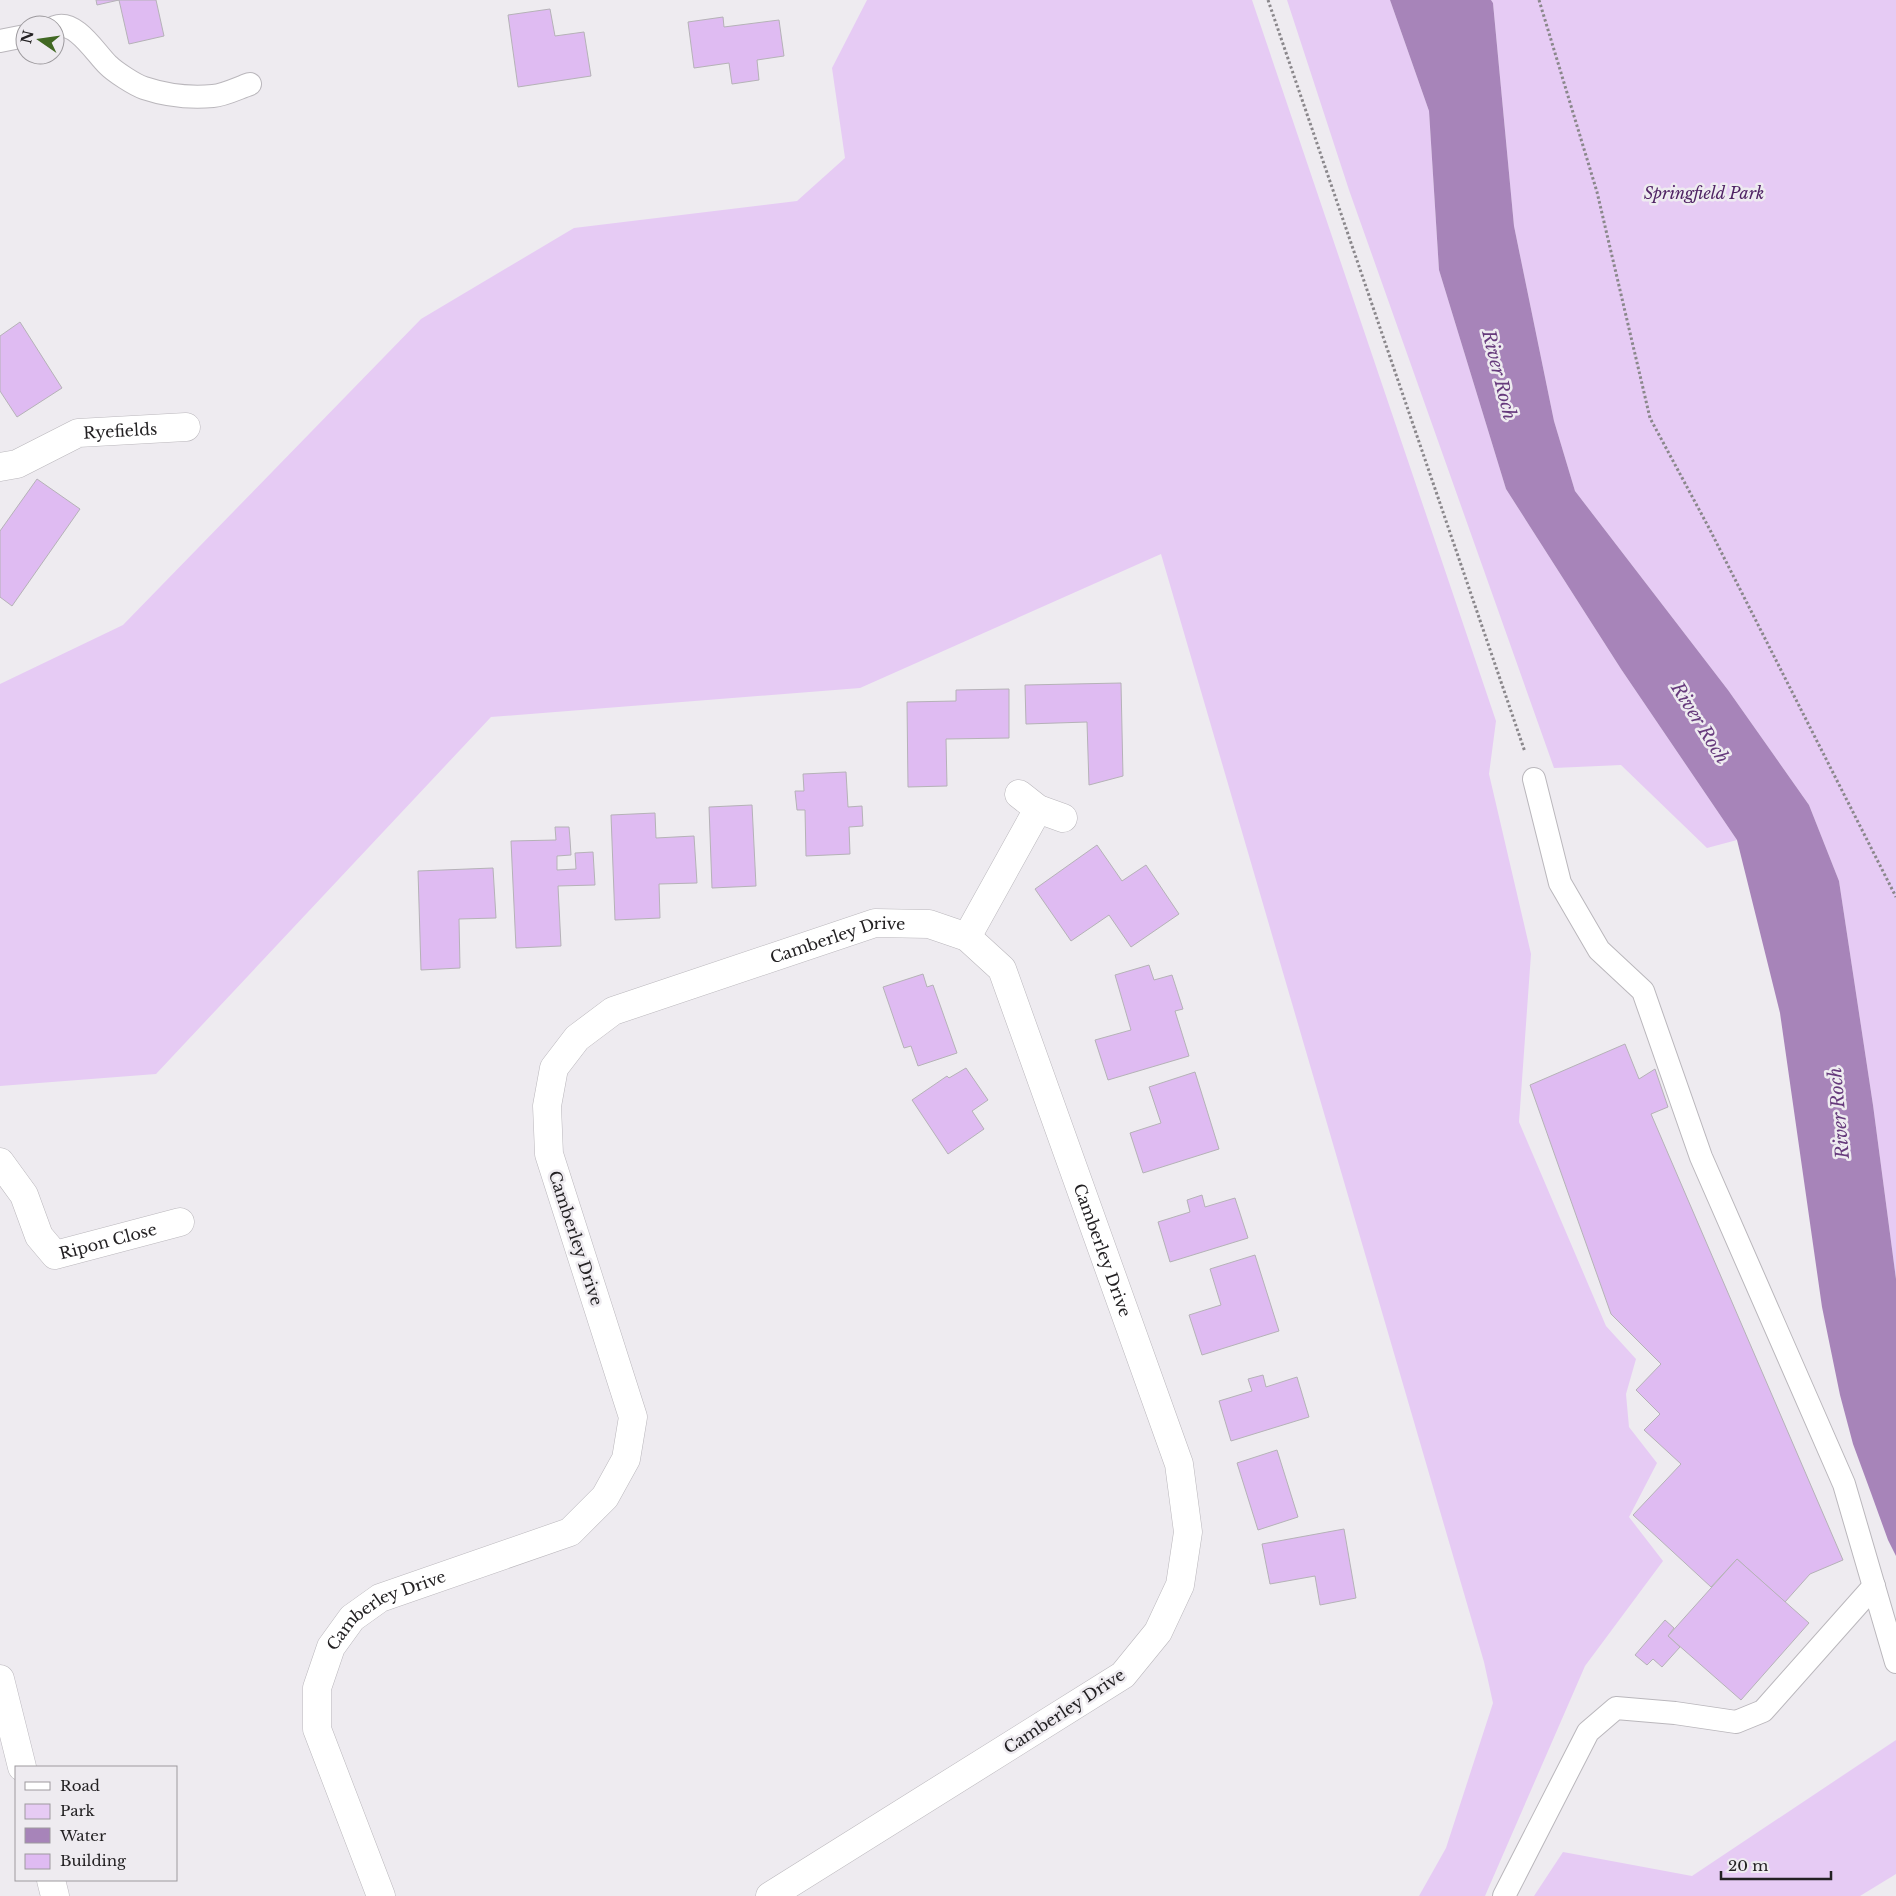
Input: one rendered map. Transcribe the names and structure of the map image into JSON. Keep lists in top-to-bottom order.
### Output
{
  "streets": {
    "street": ["Ryefields", "Camberley Drive", "Ripon Close"]
  },
  "water": ["River Roch"],
  "parks": ["Springfield Park"],
  "legend": [
    "Road",
    "Park",
    "Water",
    "Building"
  ],
  "scale_bar": "20 m",
  "north": "left"
}
